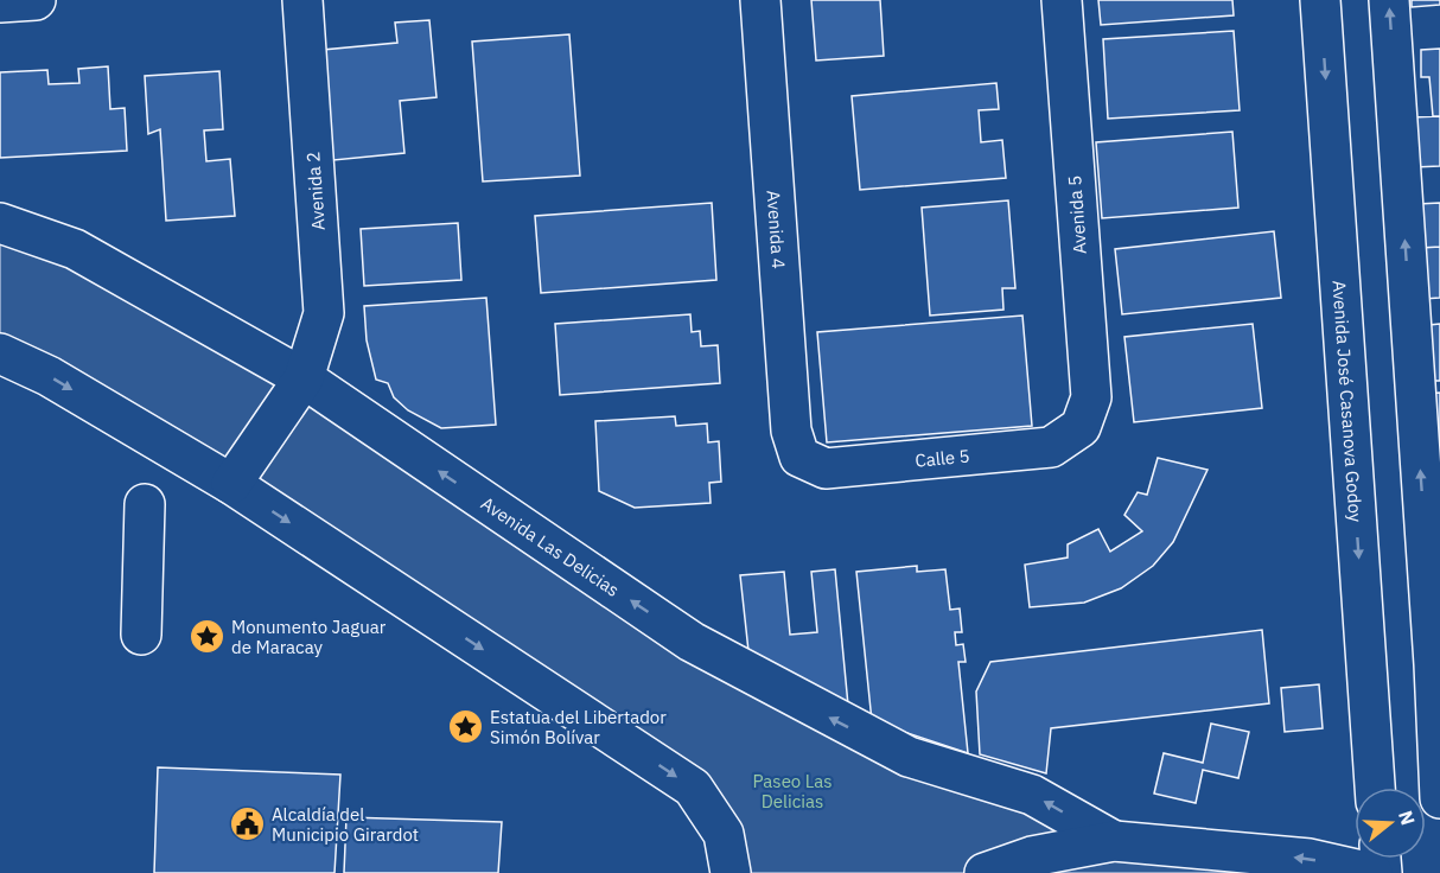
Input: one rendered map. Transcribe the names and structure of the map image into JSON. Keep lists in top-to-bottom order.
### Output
{
  "streets": {
    "street": [
      "Avenida 2",
      "Avenida 5",
      "Avenida 4",
      "Avenida José Casanova Godoy",
      "Calle 5",
      "Avenida Las Delicias"
    ]
  },
  "crossings": [
    ["Avenida 2", "Avenida Las Delicias"],
    ["Avenida 5", "Calle 5"],
    ["Avenida 4", "Calle 5"]
  ],
  "parks": ["Paseo Las Delicias"],
  "places": {
    "place": ["Monumento Jaguar de Maracay", "Estatua del Libertador Simón Bolívar"],
    "public building": ["Alcaldía del Municipio Girardot"]
  },
  "north": "right"
}
